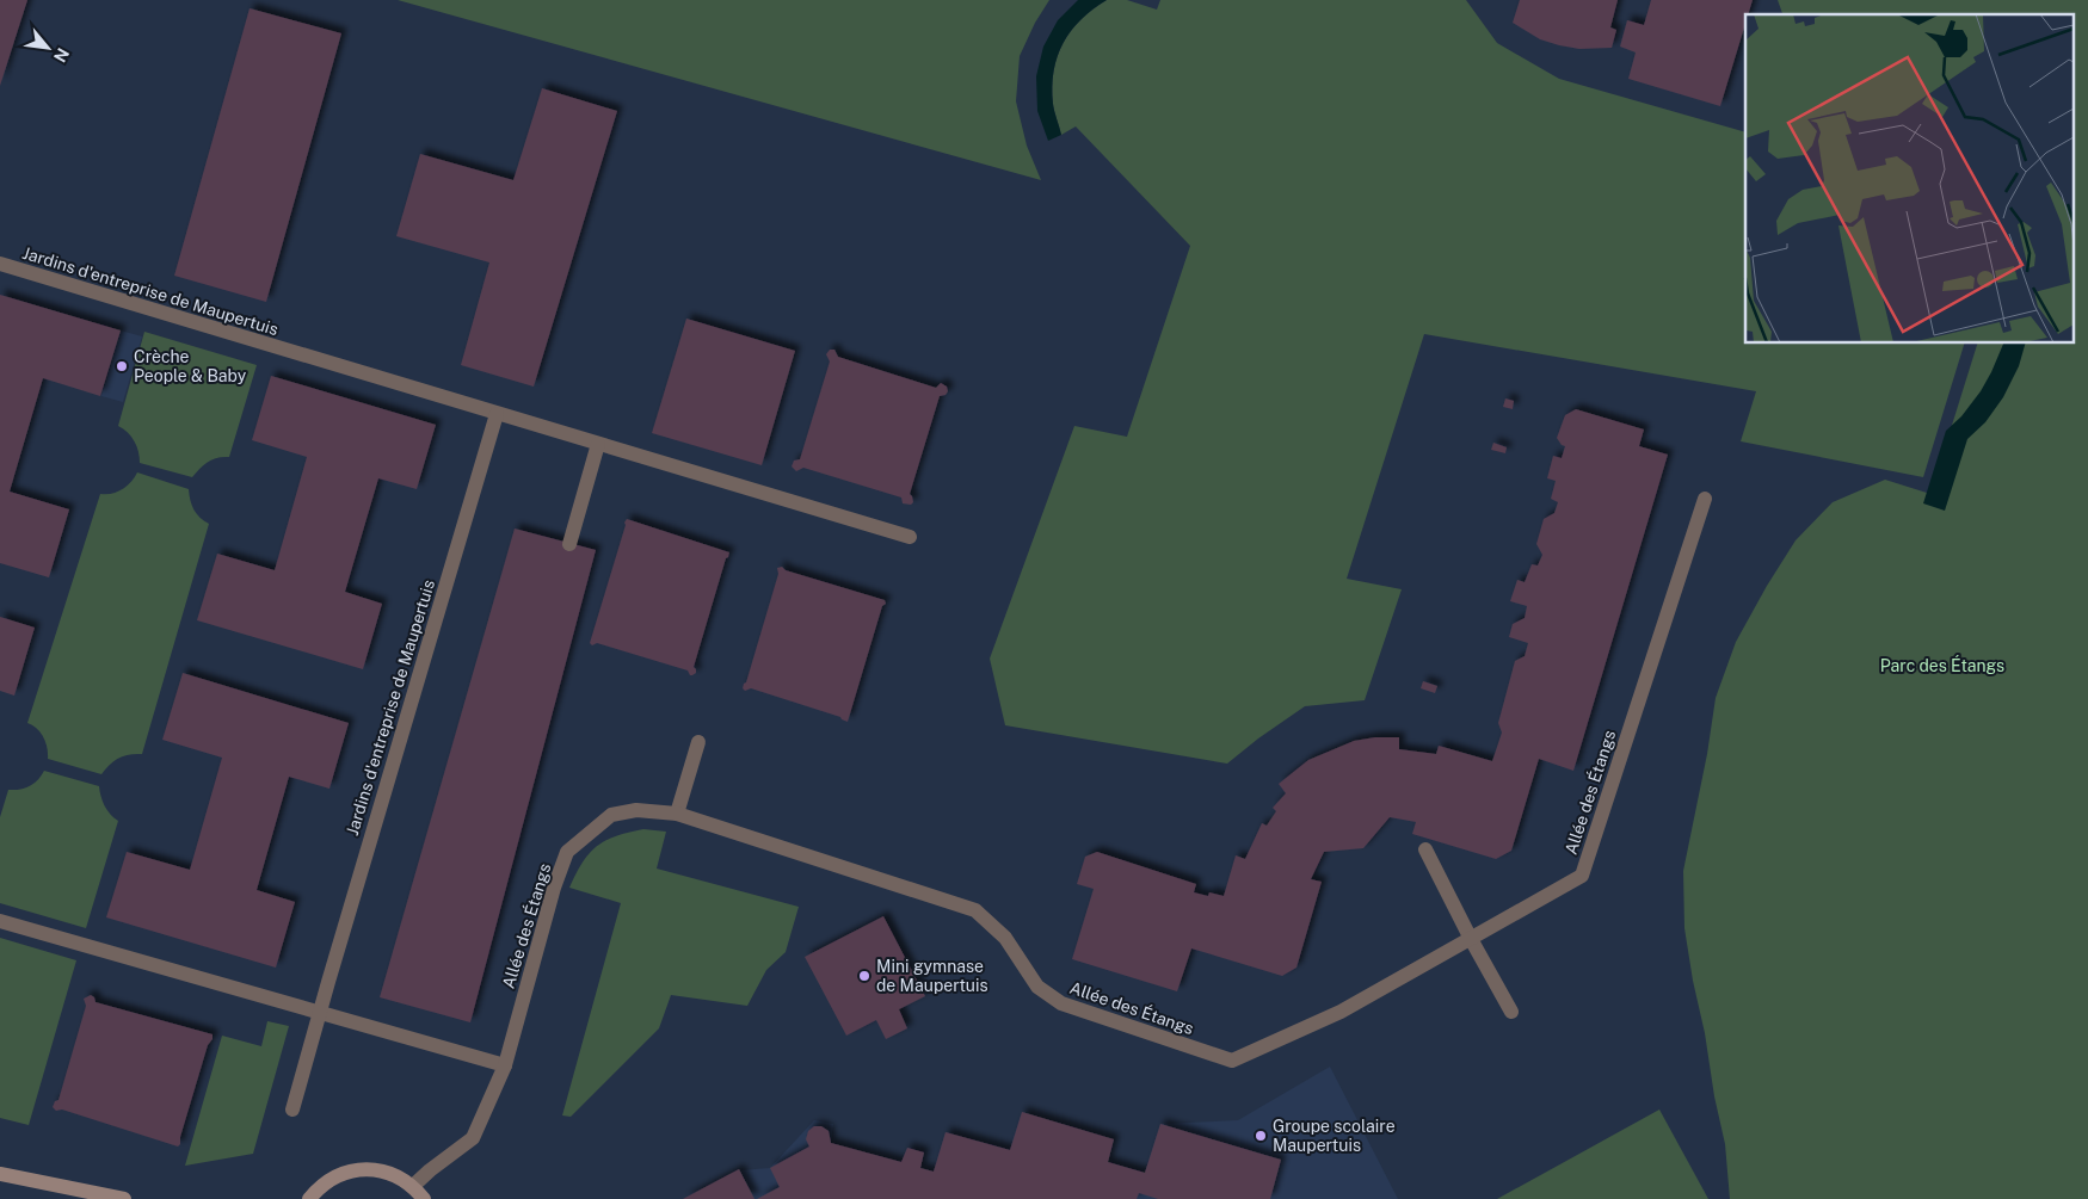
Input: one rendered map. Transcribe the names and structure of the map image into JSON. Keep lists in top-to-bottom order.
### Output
{
  "streets": {
    "street": ["Jardins d'entreprise de Maupertuis", "Allée des Étangs"]
  },
  "parks": ["Parc des Étangs"],
  "places": ["Crèche People & Baby", "Mini gymnase de Maupertuis", "Groupe scolaire Maupertuis"],
  "north": "bottom right"
}
